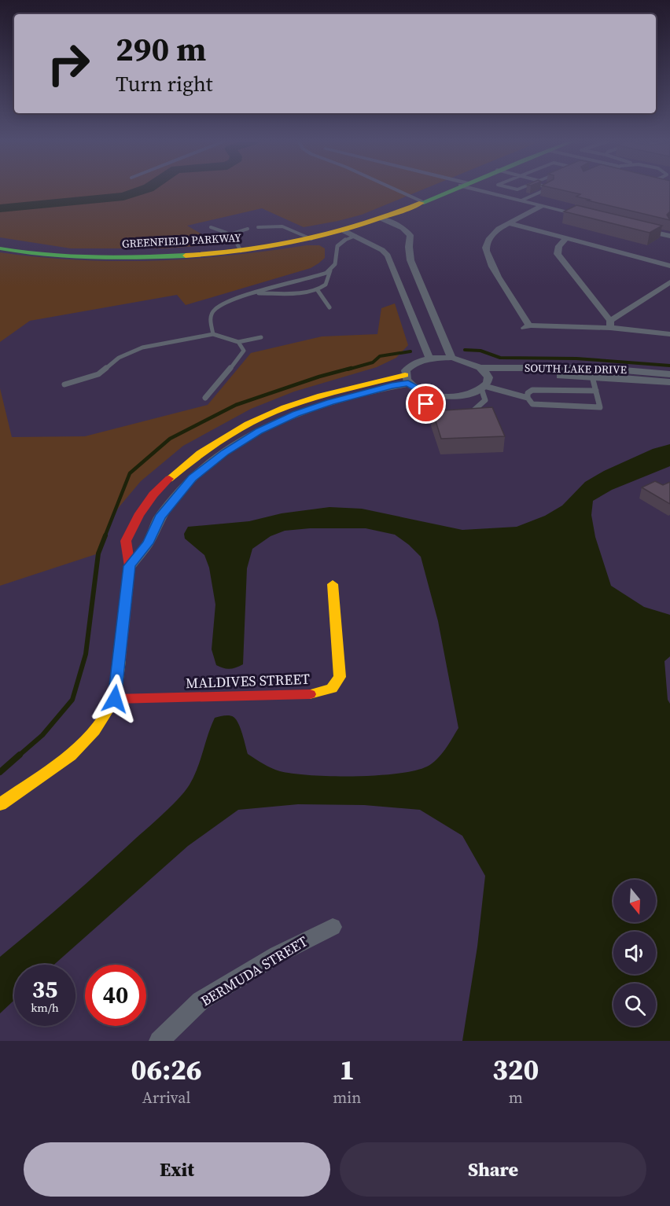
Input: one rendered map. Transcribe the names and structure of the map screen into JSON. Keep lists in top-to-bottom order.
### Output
{
  "streets": {
    "main road": ["GREENFIELD PARKWAY", "MALDIVES STREET"],
    "street": ["SOUTH LAKE DRIVE", "BERMUDA STREET"]
  },
  "north": "bottom",
  "page": {
    "turn": ["290 m", "Turn right"],
    "speed": "35 km/h",
    "limit": "40",
    "eta": [
      "06:26",
      "Arrival",
      "1",
      "min",
      "320",
      "m"
    ],
    "buttons": ["Exit", "Share"]
  }
}
